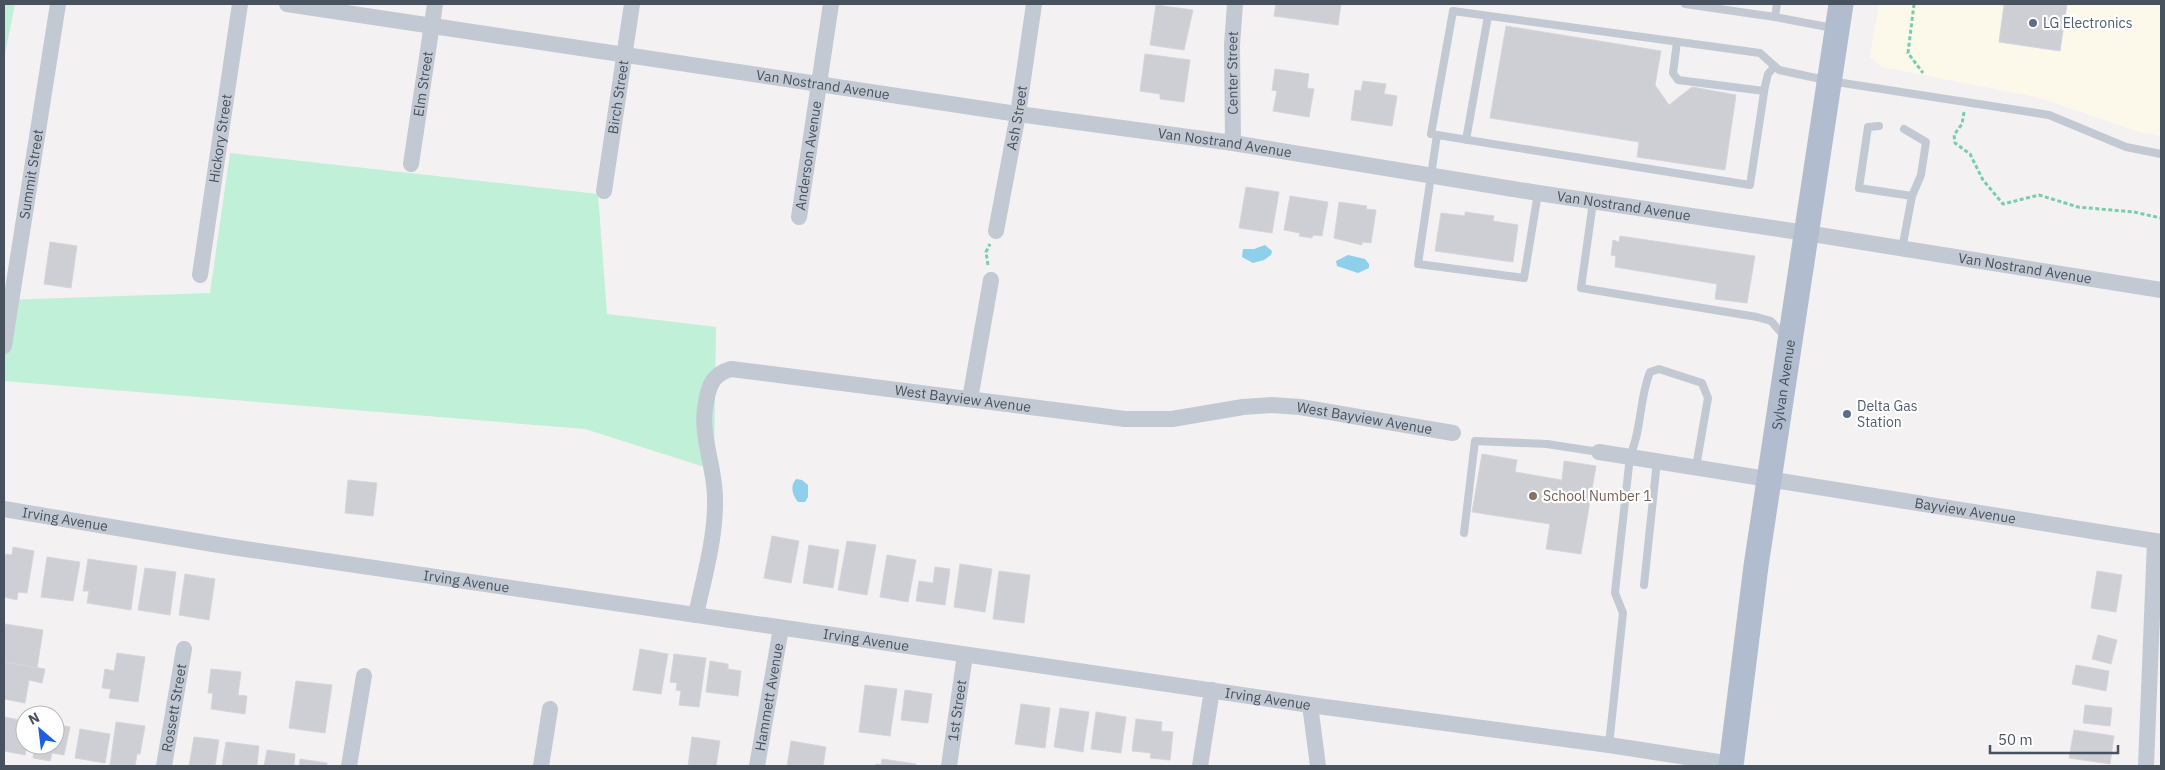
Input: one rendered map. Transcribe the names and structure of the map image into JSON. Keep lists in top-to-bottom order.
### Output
{
  "streets": {
    "main road": ["Sylvan Avenue"],
    "street": [
      "Center Street",
      "Elm Street",
      "Van Nostrand Avenue",
      "Birch Street",
      "Ash Street",
      "Hickory Street",
      "Anderson Avenue",
      "Summit Street",
      "West Bayview Avenue",
      "Bayview Avenue",
      "Irving Avenue",
      "Hammett Avenue",
      "Rossett Street",
      "1st Street"
    ]
  },
  "crossings": [
    ["Center Street", "Van Nostrand Avenue"],
    ["Elm Street", "Van Nostrand Avenue"],
    ["Van Nostrand Avenue", "Birch Street"],
    ["Van Nostrand Avenue", "Ash Street"],
    ["Van Nostrand Avenue", "Anderson Avenue"],
    ["Van Nostrand Avenue", "Sylvan Avenue"],
    ["Sylvan Avenue", "Bayview Avenue"],
    ["Sylvan Avenue", "Irving Avenue"],
    ["West Bayview Avenue", "Irving Avenue"],
    ["Irving Avenue", "Hammett Avenue"],
    ["Irving Avenue", "1st Street"]
  ],
  "places": ["LG Electronics", "Delta Gas Station", "School Number 1"],
  "scale_bar": "50 m",
  "north": "top left"
}
